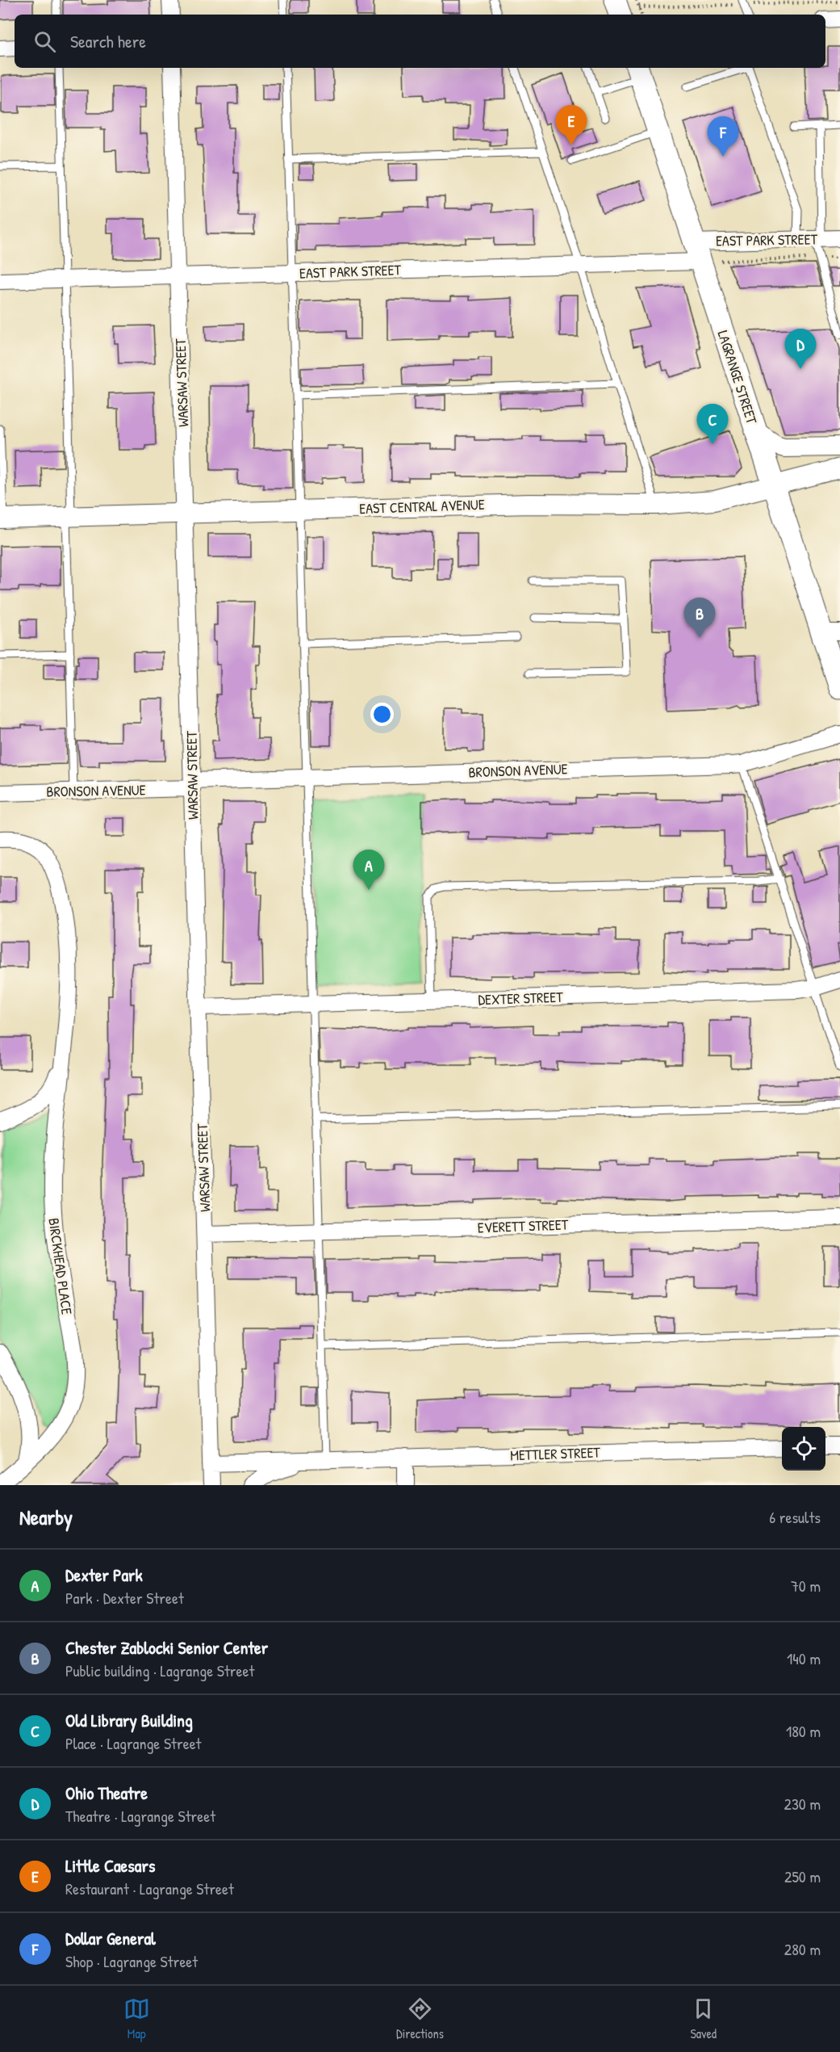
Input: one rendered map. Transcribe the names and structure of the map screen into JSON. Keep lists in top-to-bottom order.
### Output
{
  "streets": {
    "main road": ["LAGRANGE STREET"],
    "street": [
      "EAST PARK STREET",
      "WARSAW STREET",
      "EAST CENTRAL AVENUE",
      "BRONSON AVENUE",
      "DEXTER STREET",
      "EVERETT STREET",
      "BIRCKHEAD PLACE",
      "METTLER STREET"
    ]
  },
  "crossings": [
    ["EAST PARK STREET", "LAGRANGE STREET"],
    ["EAST PARK STREET", "WARSAW STREET"],
    ["LAGRANGE STREET", "EAST CENTRAL AVENUE"],
    ["WARSAW STREET", "EAST CENTRAL AVENUE"],
    ["WARSAW STREET", "BRONSON AVENUE"],
    ["WARSAW STREET", "DEXTER STREET"],
    ["WARSAW STREET", "EVERETT STREET"],
    ["WARSAW STREET", "METTLER STREET"]
  ],
  "page": {
    "search": "Search here",
    "pins": [
      "E",
      "F",
      "D",
      "C",
      "B",
      "A"
    ],
    "heading": ["Nearby", "6 results"],
    "list": [
      {
        "mark": "A",
        "name": "Dexter Park",
        "note": "Park · Dexter Street",
        "value": "70 m"
      },
      {
        "mark": "B",
        "name": "Chester Zablocki Senior Center",
        "note": "Public building · Lagrange Street",
        "value": "140 m"
      },
      {
        "mark": "C",
        "name": "Old Library Building",
        "note": "Place · Lagrange Street",
        "value": "180 m"
      },
      {
        "mark": "D",
        "name": "Ohio Theatre",
        "note": "Theatre · Lagrange Street",
        "value": "230 m"
      },
      {
        "mark": "E",
        "name": "Little Caesars",
        "note": "Restaurant · Lagrange Street",
        "value": "250 m"
      },
      {
        "mark": "F",
        "name": "Dollar General",
        "note": "Shop · Lagrange Street",
        "value": "280 m"
      }
    ],
    "nav": ["Map", "Directions", "Saved"]
  }
}
